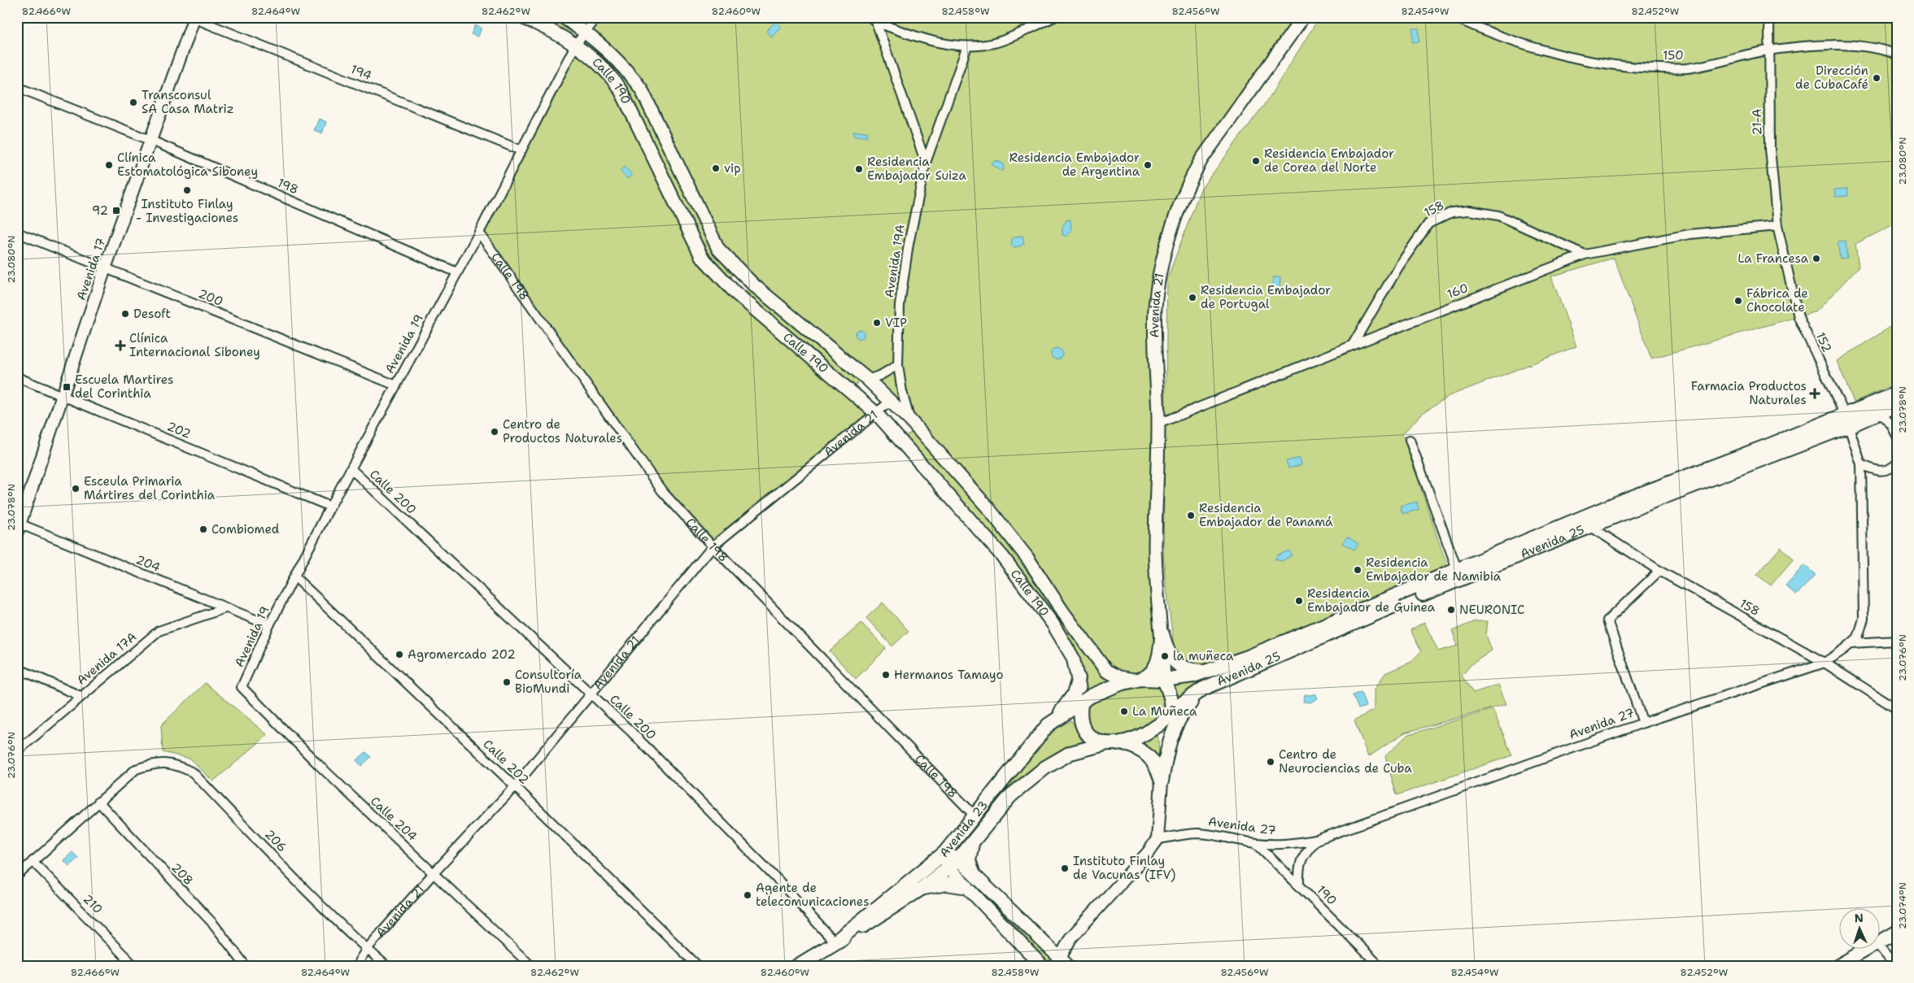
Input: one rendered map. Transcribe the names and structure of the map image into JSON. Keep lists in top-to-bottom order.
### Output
{
  "streets": {
    "main road": [
      "Calle 190",
      "Avenida 21",
      "Avenida 25",
      "Avenida 23"
    ],
    "street": [
      "150",
      "194",
      "21-A",
      "198",
      "158",
      "Avenida 19A",
      "Avenida 17",
      "Calle 198",
      "160",
      "200",
      "152",
      "Avenida 19",
      "202",
      "Calle 200",
      "204",
      "Avenida 17A",
      "Avenida 27",
      "Calle 202",
      "Calle 204",
      "206",
      "208",
      "190",
      "210"
    ]
  },
  "crossings": [
    ["150", "21-A"],
    ["194", "Avenida 17"],
    ["194", "Avenida 19"],
    ["Calle 190", "Avenida 19A"],
    ["Calle 190", "Avenida 21"],
    ["Calle 190", "Avenida 19"],
    ["Calle 190", "Avenida 25"],
    ["Calle 190", "Avenida 23"],
    ["21-A", "160"],
    ["21-A", "152"],
    ["198", "Avenida 17"],
    ["198", "Avenida 19"],
    ["158", "160"],
    ["158", "Avenida 25"],
    ["158", "Avenida 27"],
    ["Avenida 17", "200"],
    ["Avenida 17", "202"],
    ["Avenida 17", "204"],
    ["Calle 198", "Avenida 21"],
    ["Calle 198", "Avenida 19"],
    ["Calle 198", "Avenida 23"],
    ["160", "Avenida 21"],
    ["160", "152"],
    ["200", "Avenida 19"],
    ["Avenida 21", "Calle 200"],
    ["Avenida 21", "Avenida 25"],
    ["Avenida 21", "Calle 202"],
    ["Avenida 21", "Calle 204"],
    ["Avenida 21", "Avenida 23"],
    ["Avenida 21", "206"],
    ["152", "Avenida 25"],
    ["152", "Avenida 27"],
    ["Avenida 19", "202"],
    ["Avenida 19", "Calle 200"],
    ["Avenida 19", "204"],
    ["Avenida 19", "Calle 202"],
    ["Avenida 19", "Calle 204"],
    ["Calle 200", "Avenida 23"],
    ["Avenida 25", "Avenida 23"],
    ["204", "Avenida 17A"],
    ["Avenida 27", "190"],
    ["206", "208"]
  ],
  "places": {
    "other": [
      "Dirección de CubaCafé",
      "Transconsul SA Casa Matriz",
      "Residencia Embajador de Corea del Norte",
      "Clínica Estomatológica Siboney",
      "Residencia Embajador de Argentina",
      "vip",
      "Residencia Embajador Suiza",
      "Instituto Finlay - Investigaciones",
      "La Francesa",
      "Residencia Embajador de Portugal",
      "Fábrica de Chocolate",
      "Desoft",
      "VIP",
      "Centro de Productos Naturales",
      "Esceula Primaria Mártires del Corinthia",
      "Residencia Embajador de Panamá",
      "Combiomed",
      "Residencia Embajador de Namibia",
      "Residencia Embajador de Guinea",
      "NEURONIC",
      "Agromercado 202",
      "la muñeca",
      "Hermanos Tamayo",
      "Consultoría BioMundi",
      "La Muñeca",
      "Centro de Neurociencias de Cuba",
      "Instituto Finlay de Vacunas (IFV)",
      "Agente de telecomunicaciones"
    ],
    "transit": ["92", "Escuela Martires del Corinthia"],
    "health": ["Clínica Internacional Siboney", "Farmacia Productos Naturales"]
  },
  "north": "top",
  "coordinates": [
    "82.466°W",
    "82.464°W",
    "82.462°W",
    "82.460°W",
    "82.458°W",
    "82.456°W",
    "82.454°W",
    "82.452°W",
    "23.080°N",
    "23.078°N",
    "23.076°N",
    "23.074°N"
  ]
}
